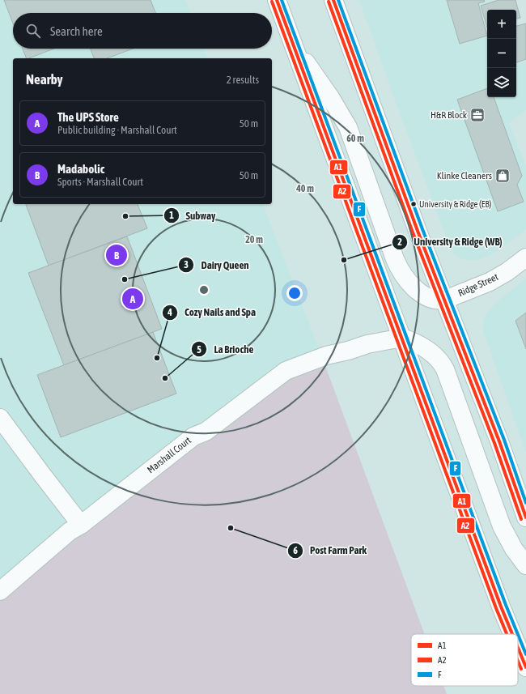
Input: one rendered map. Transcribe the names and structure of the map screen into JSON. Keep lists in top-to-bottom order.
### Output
{
  "streets": {
    "main road": ["Ridge Street", "Marshall Court"]
  },
  "places": {
    "office": ["H&R Block"],
    "shop": ["Klinke Cleaners"],
    "other": [
      "University & Ridge (EB)",
      "Subway",
      "University & Ridge (WB)",
      "Dairy Queen",
      "Cozy Nails and Spa",
      "La Brioche",
      "Post Farm Park"
    ]
  },
  "lines": ["transit line A1", "transit line F", "transit line A2"],
  "legend": ["A1", "A2", "F"],
  "page": {
    "map_buttons": ["+", "−"],
    "search": "Search here",
    "heading": ["Nearby", "2 results"],
    "list": [
      {
        "mark": "A",
        "name": "The UPS Store",
        "note": "Public building · Marshall Court",
        "value": "50 m"
      },
      {
        "mark": "B",
        "name": "Madabolic",
        "note": "Sports · Marshall Court",
        "value": "50 m"
      }
    ],
    "pins": ["B", "A"]
  },
  "rings": ["60 m", "40 m", "20 m"]
}
